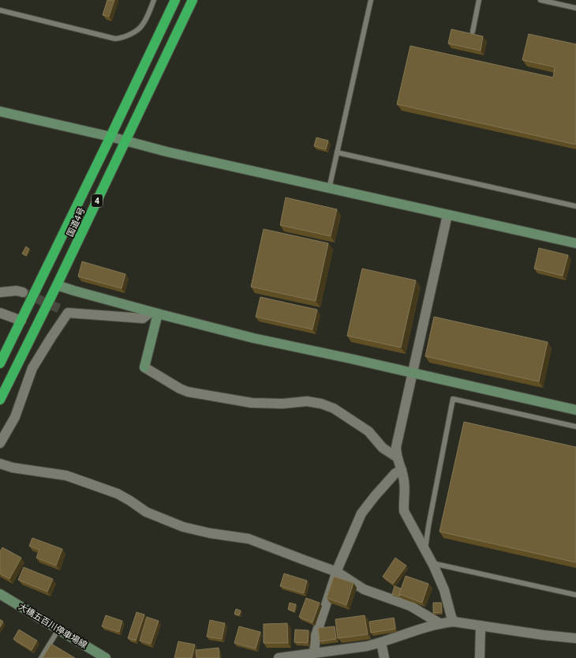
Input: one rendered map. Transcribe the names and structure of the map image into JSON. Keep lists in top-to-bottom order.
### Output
{
  "streets": {
    "highway": ["4", "国道4号"],
    "street": ["大橋五百川停車場線"]
  }
}
